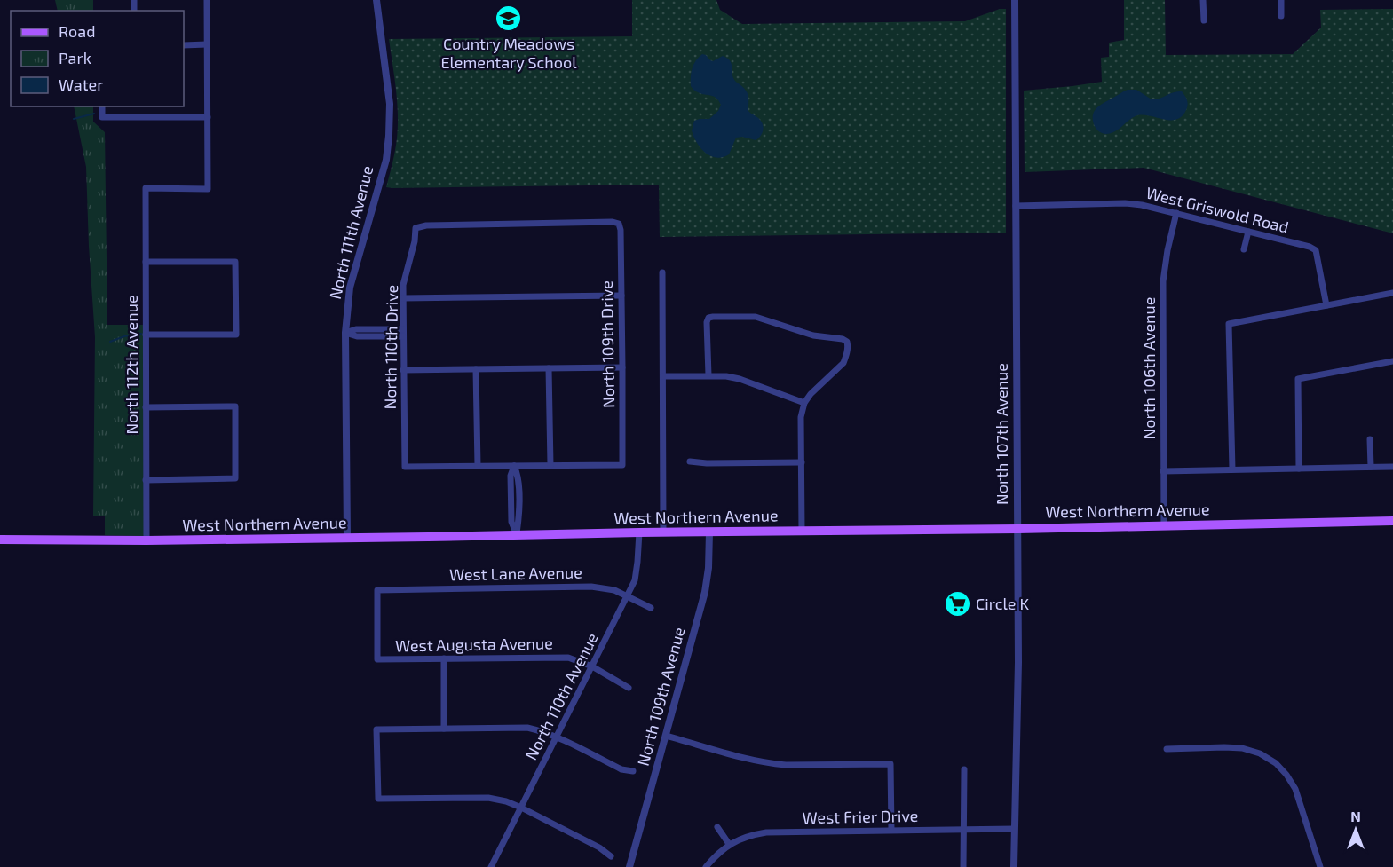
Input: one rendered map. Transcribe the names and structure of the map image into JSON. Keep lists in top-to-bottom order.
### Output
{
  "streets": {
    "main road": ["West Northern Avenue"],
    "street": [
      "West Griswold Road",
      "North 111th Avenue",
      "North 109th Drive",
      "North 110th Drive",
      "North 112th Avenue",
      "North 106th Avenue",
      "North 107th Avenue",
      "West Lane Avenue",
      "West Augusta Avenue",
      "North 110th Avenue",
      "North 109th Avenue",
      "West Frier Drive"
    ]
  },
  "crossings": [
    ["West Griswold Road", "North 106th Avenue"],
    ["West Griswold Road", "North 107th Avenue"],
    ["North 111th Avenue", "West Northern Avenue"],
    ["North 109th Drive", "North 110th Drive"],
    ["North 112th Avenue", "West Northern Avenue"],
    ["North 106th Avenue", "West Northern Avenue"],
    ["North 107th Avenue", "West Northern Avenue"],
    ["North 107th Avenue", "West Frier Drive"],
    ["West Northern Avenue", "North 110th Avenue"],
    ["West Northern Avenue", "North 109th Avenue"],
    ["West Lane Avenue", "West Augusta Avenue"],
    ["West Lane Avenue", "North 110th Avenue"],
    ["West Augusta Avenue", "North 110th Avenue"]
  ],
  "places": {
    "school or university": ["Country Meadows Elementary School"],
    "supermarket": ["Circle K"]
  },
  "legend": ["Road", "Park", "Water"],
  "north": "top"
}
